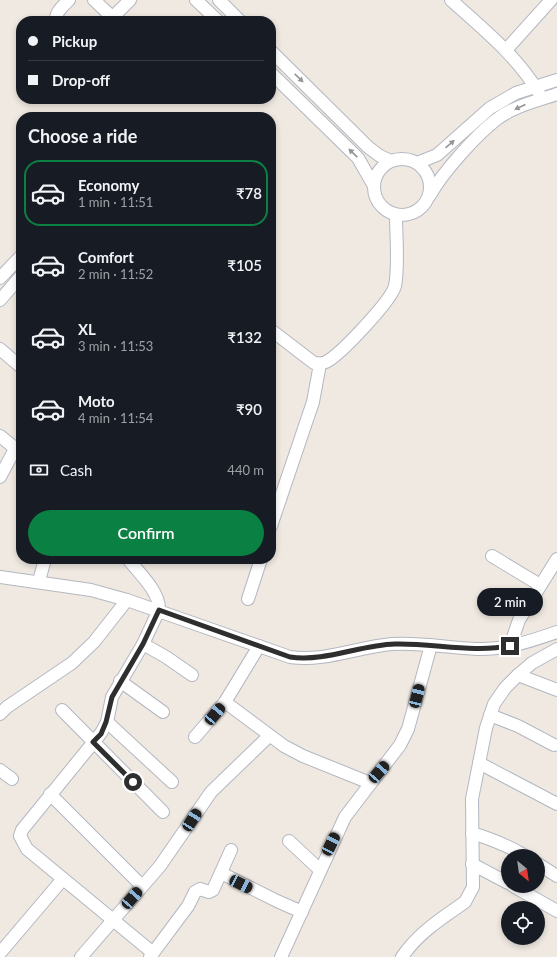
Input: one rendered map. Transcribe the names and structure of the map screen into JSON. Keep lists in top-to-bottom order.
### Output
{
  "north": "bottom right",
  "page": {
    "banner": ["Pickup", "Drop-off"],
    "heading": "Choose a ride",
    "list": [
      {
        "name": "Economy",
        "note": "1 min · 11:51",
        "value": "₹78"
      },
      {
        "name": "Comfort",
        "note": "2 min · 11:52",
        "value": "₹105"
      },
      {
        "name": "XL",
        "note": "3 min · 11:53",
        "value": "₹132"
      },
      {
        "name": "Moto",
        "note": "4 min · 11:54",
        "value": "₹90"
      }
    ],
    "pay": ["Cash", "440 m"],
    "buttons": "Confirm",
    "bubble": "2 min"
  }
}
